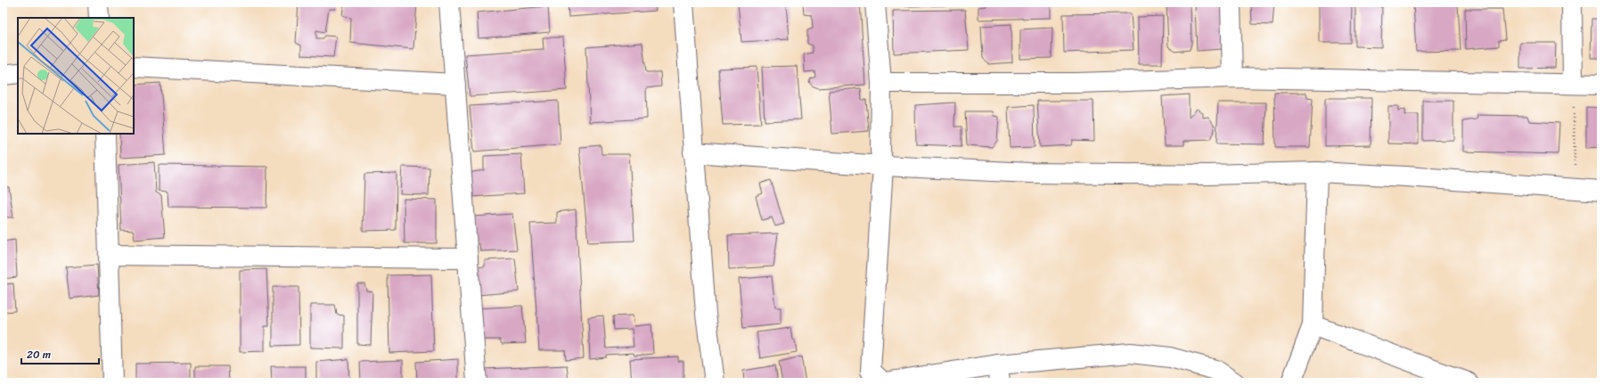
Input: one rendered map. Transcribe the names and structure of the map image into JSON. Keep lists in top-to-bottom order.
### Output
{
  "scale_bar": "20 m"
}
